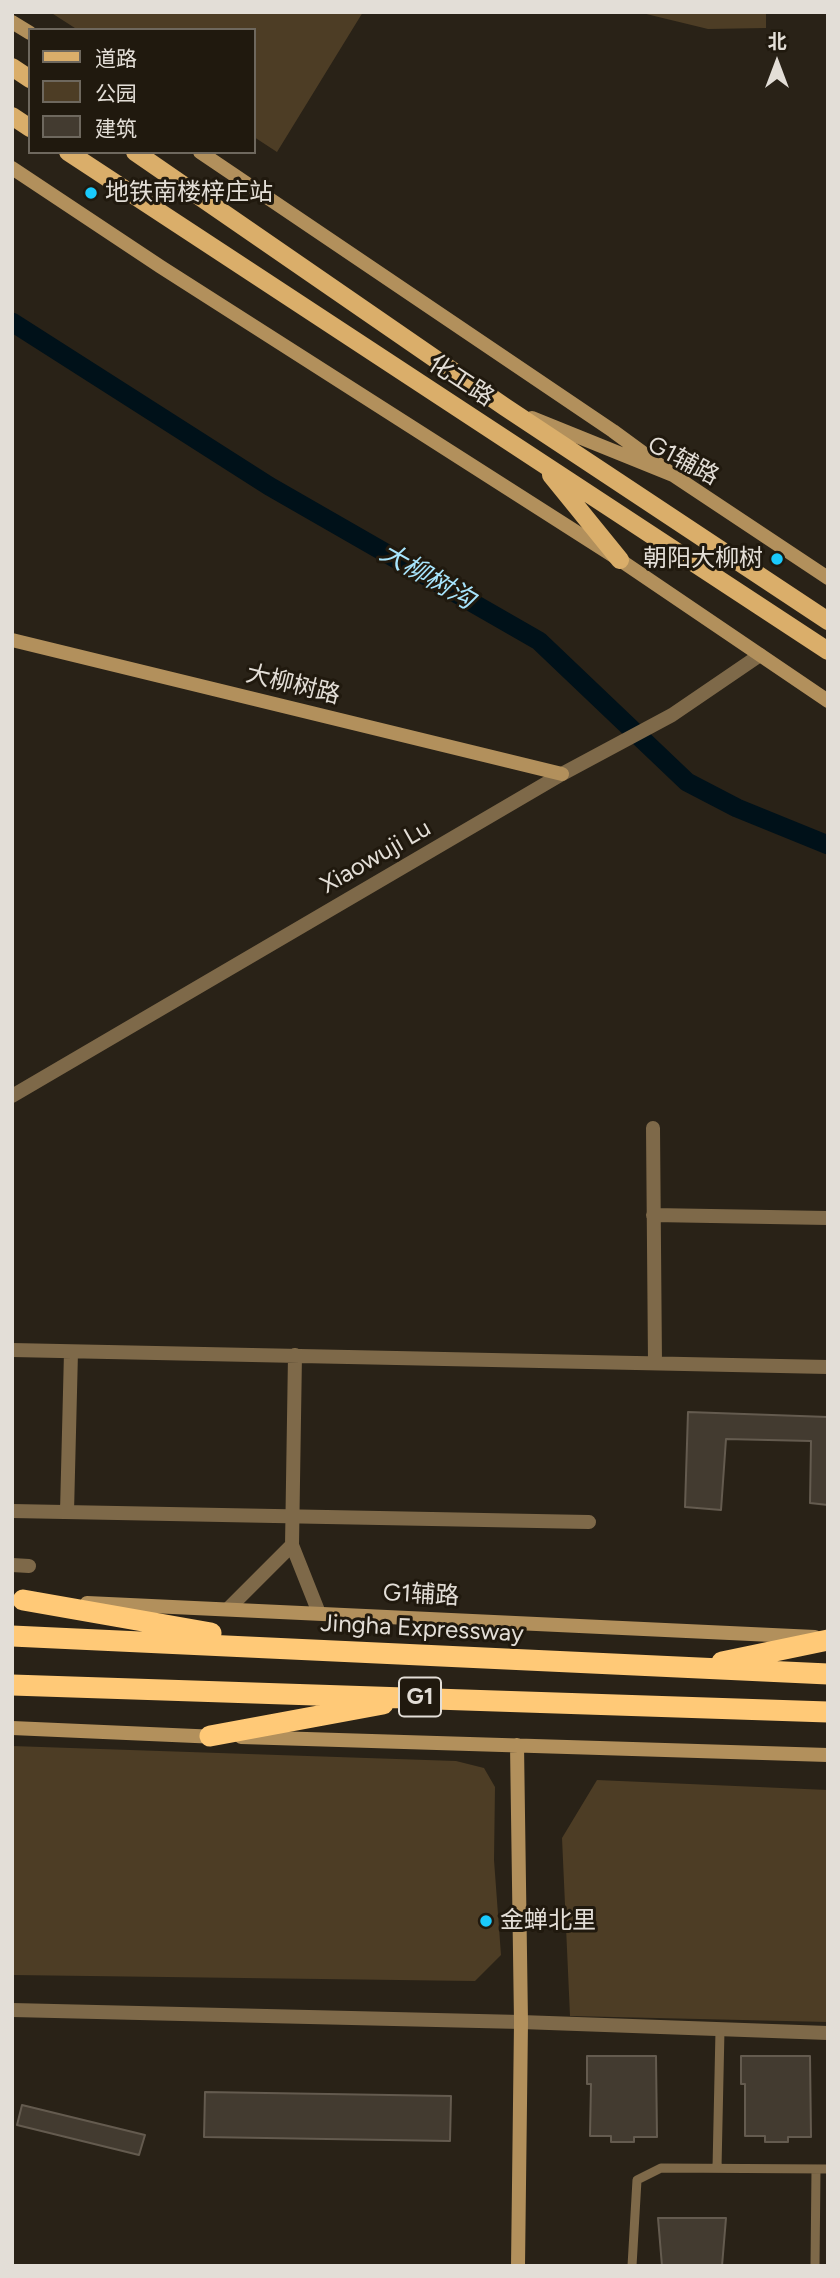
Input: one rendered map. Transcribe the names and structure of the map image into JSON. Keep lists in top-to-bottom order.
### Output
{
  "streets": {
    "highway": ["Jingha Expressway", "G1"],
    "main road": ["化工路"],
    "street": ["G1辅路", "大柳树路", "Xiaowuji Lu"]
  },
  "crossings": [
    ["化工路", "G1辅路"],
    ["大柳树路", "Xiaowuji Lu"]
  ],
  "water": ["大柳树沟"],
  "places": ["地铁南楼梓庄站", "朝阳大柳树", "金蝉北里"],
  "legend": ["道路", "公园", "建筑"],
  "north": "top"
}
